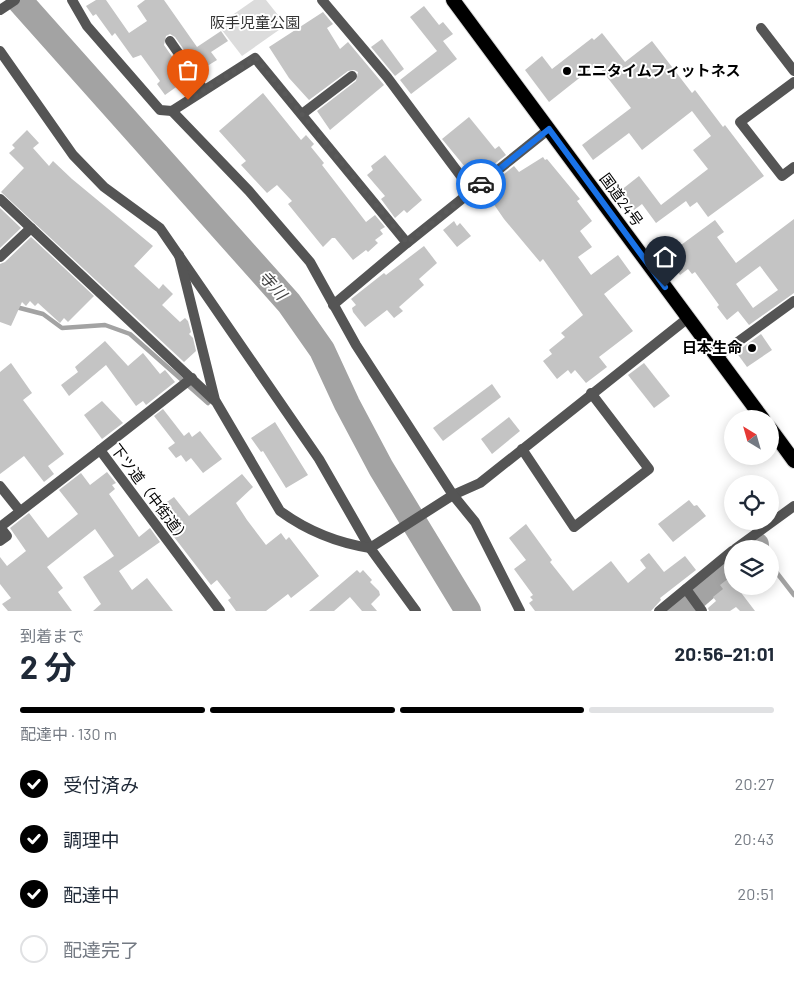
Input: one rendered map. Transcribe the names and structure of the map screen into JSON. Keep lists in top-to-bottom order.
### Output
{
  "streets": {
    "highway": ["国道24号"],
    "street": ["下ツ道（中街道）"]
  },
  "water": ["寺川"],
  "parks": ["阪手児童公園"],
  "places": ["エニタイムフィットネス", "日本生命"],
  "north": "top left",
  "page": {
    "heading": ["2 分", "到着まで", "20:56–21:01"],
    "bar": "配達中 · 130 m",
    "list": [
      ["受付済み", "20:27"],
      ["調理中", "20:43"],
      ["配達中", "20:51"],
      "配達完了"
    ]
  }
}
